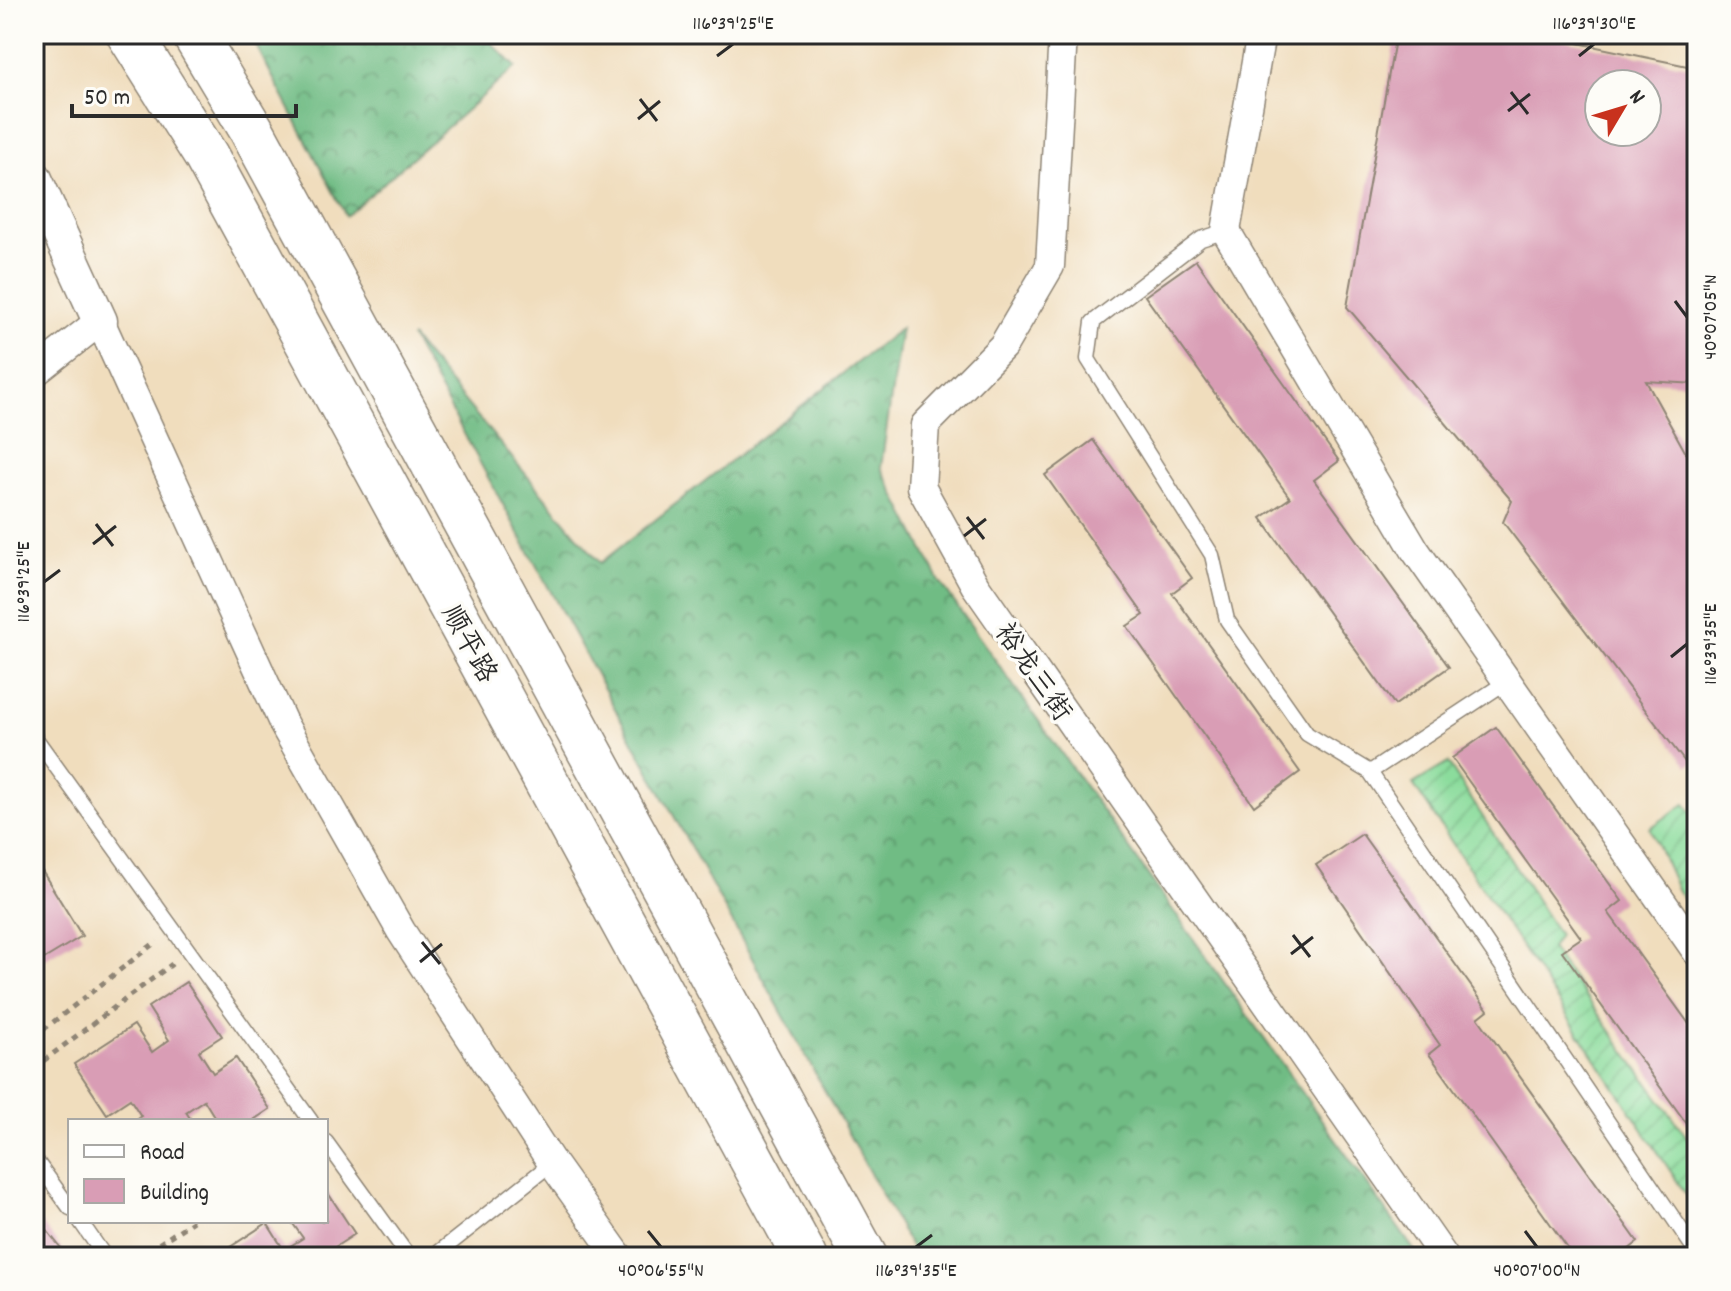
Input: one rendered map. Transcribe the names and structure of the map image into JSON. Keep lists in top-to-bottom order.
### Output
{
  "streets": {
    "main road": ["顺平路"],
    "street": ["裕龙三街"]
  },
  "legend": ["Road", "Building"],
  "scale_bar": "50 m",
  "north": "top right",
  "coordinates": [
    "116°39'25\"E",
    "116°39'30\"E",
    "40°07'05\"N",
    "116°39'35\"E",
    "40°06'55\"N",
    "40°07'00\"N"
  ]
}
